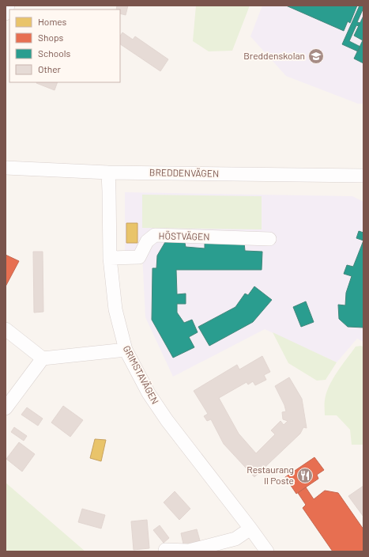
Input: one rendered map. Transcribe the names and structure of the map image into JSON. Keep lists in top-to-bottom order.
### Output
{
  "streets": {
    "street": ["BREDDENVÄGEN", "HÖSTVÄGEN", "GRIMSTAVÄGEN"]
  },
  "crossings": [
    ["BREDDENVÄGEN", "GRIMSTAVÄGEN"],
    ["HÖSTVÄGEN", "GRIMSTAVÄGEN"]
  ],
  "places": {
    "school or university": ["Breddenskolan"],
    "restaurant": ["Restaurang Il Poste"]
  },
  "legend": [
    "Homes",
    "Shops",
    "Schools",
    "Other"
  ]
}
